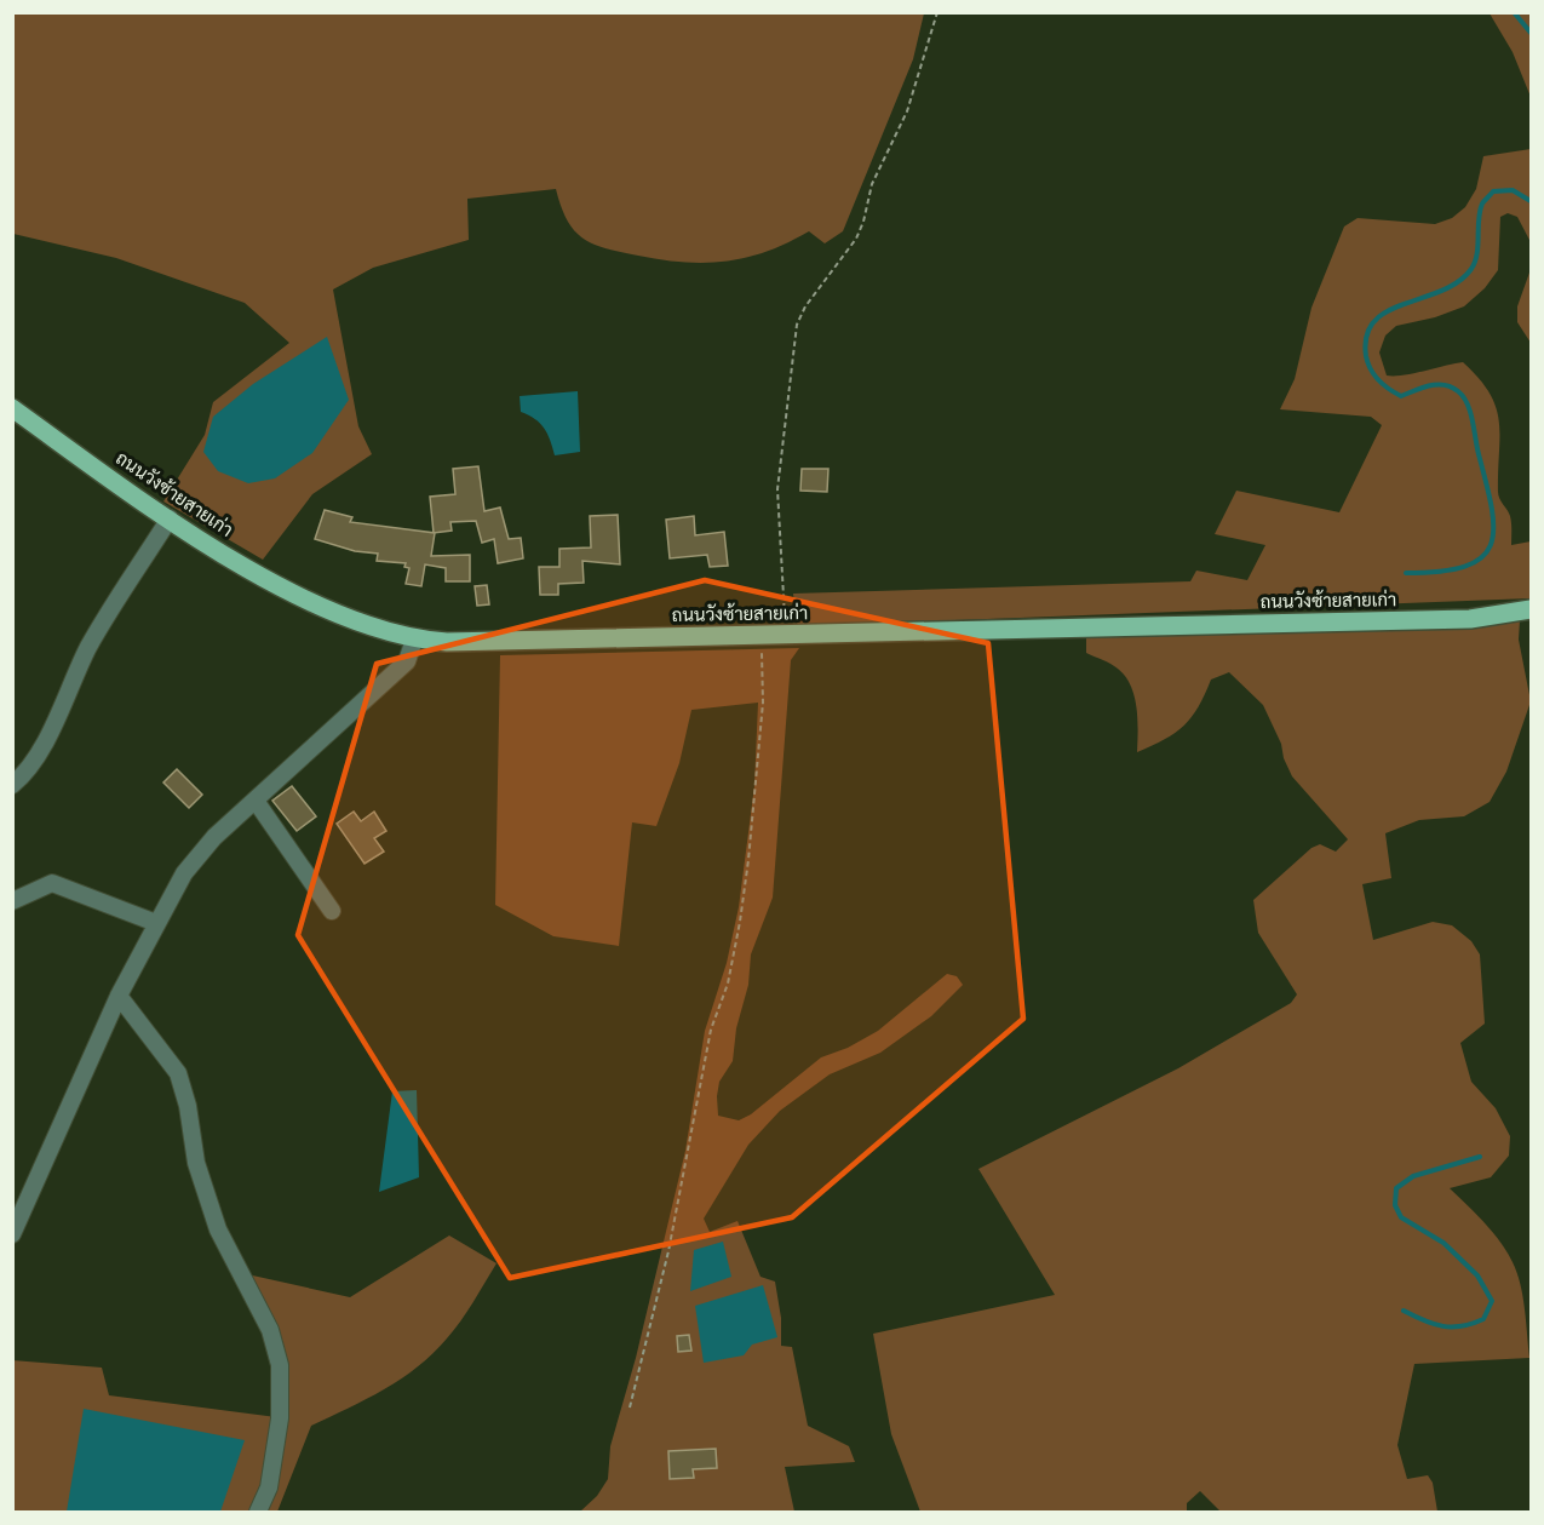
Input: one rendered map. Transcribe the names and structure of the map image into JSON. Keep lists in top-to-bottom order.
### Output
{
  "streets": {
    "main road": ["ถนนวังซ้ายสายเก่า"]
  }
}
